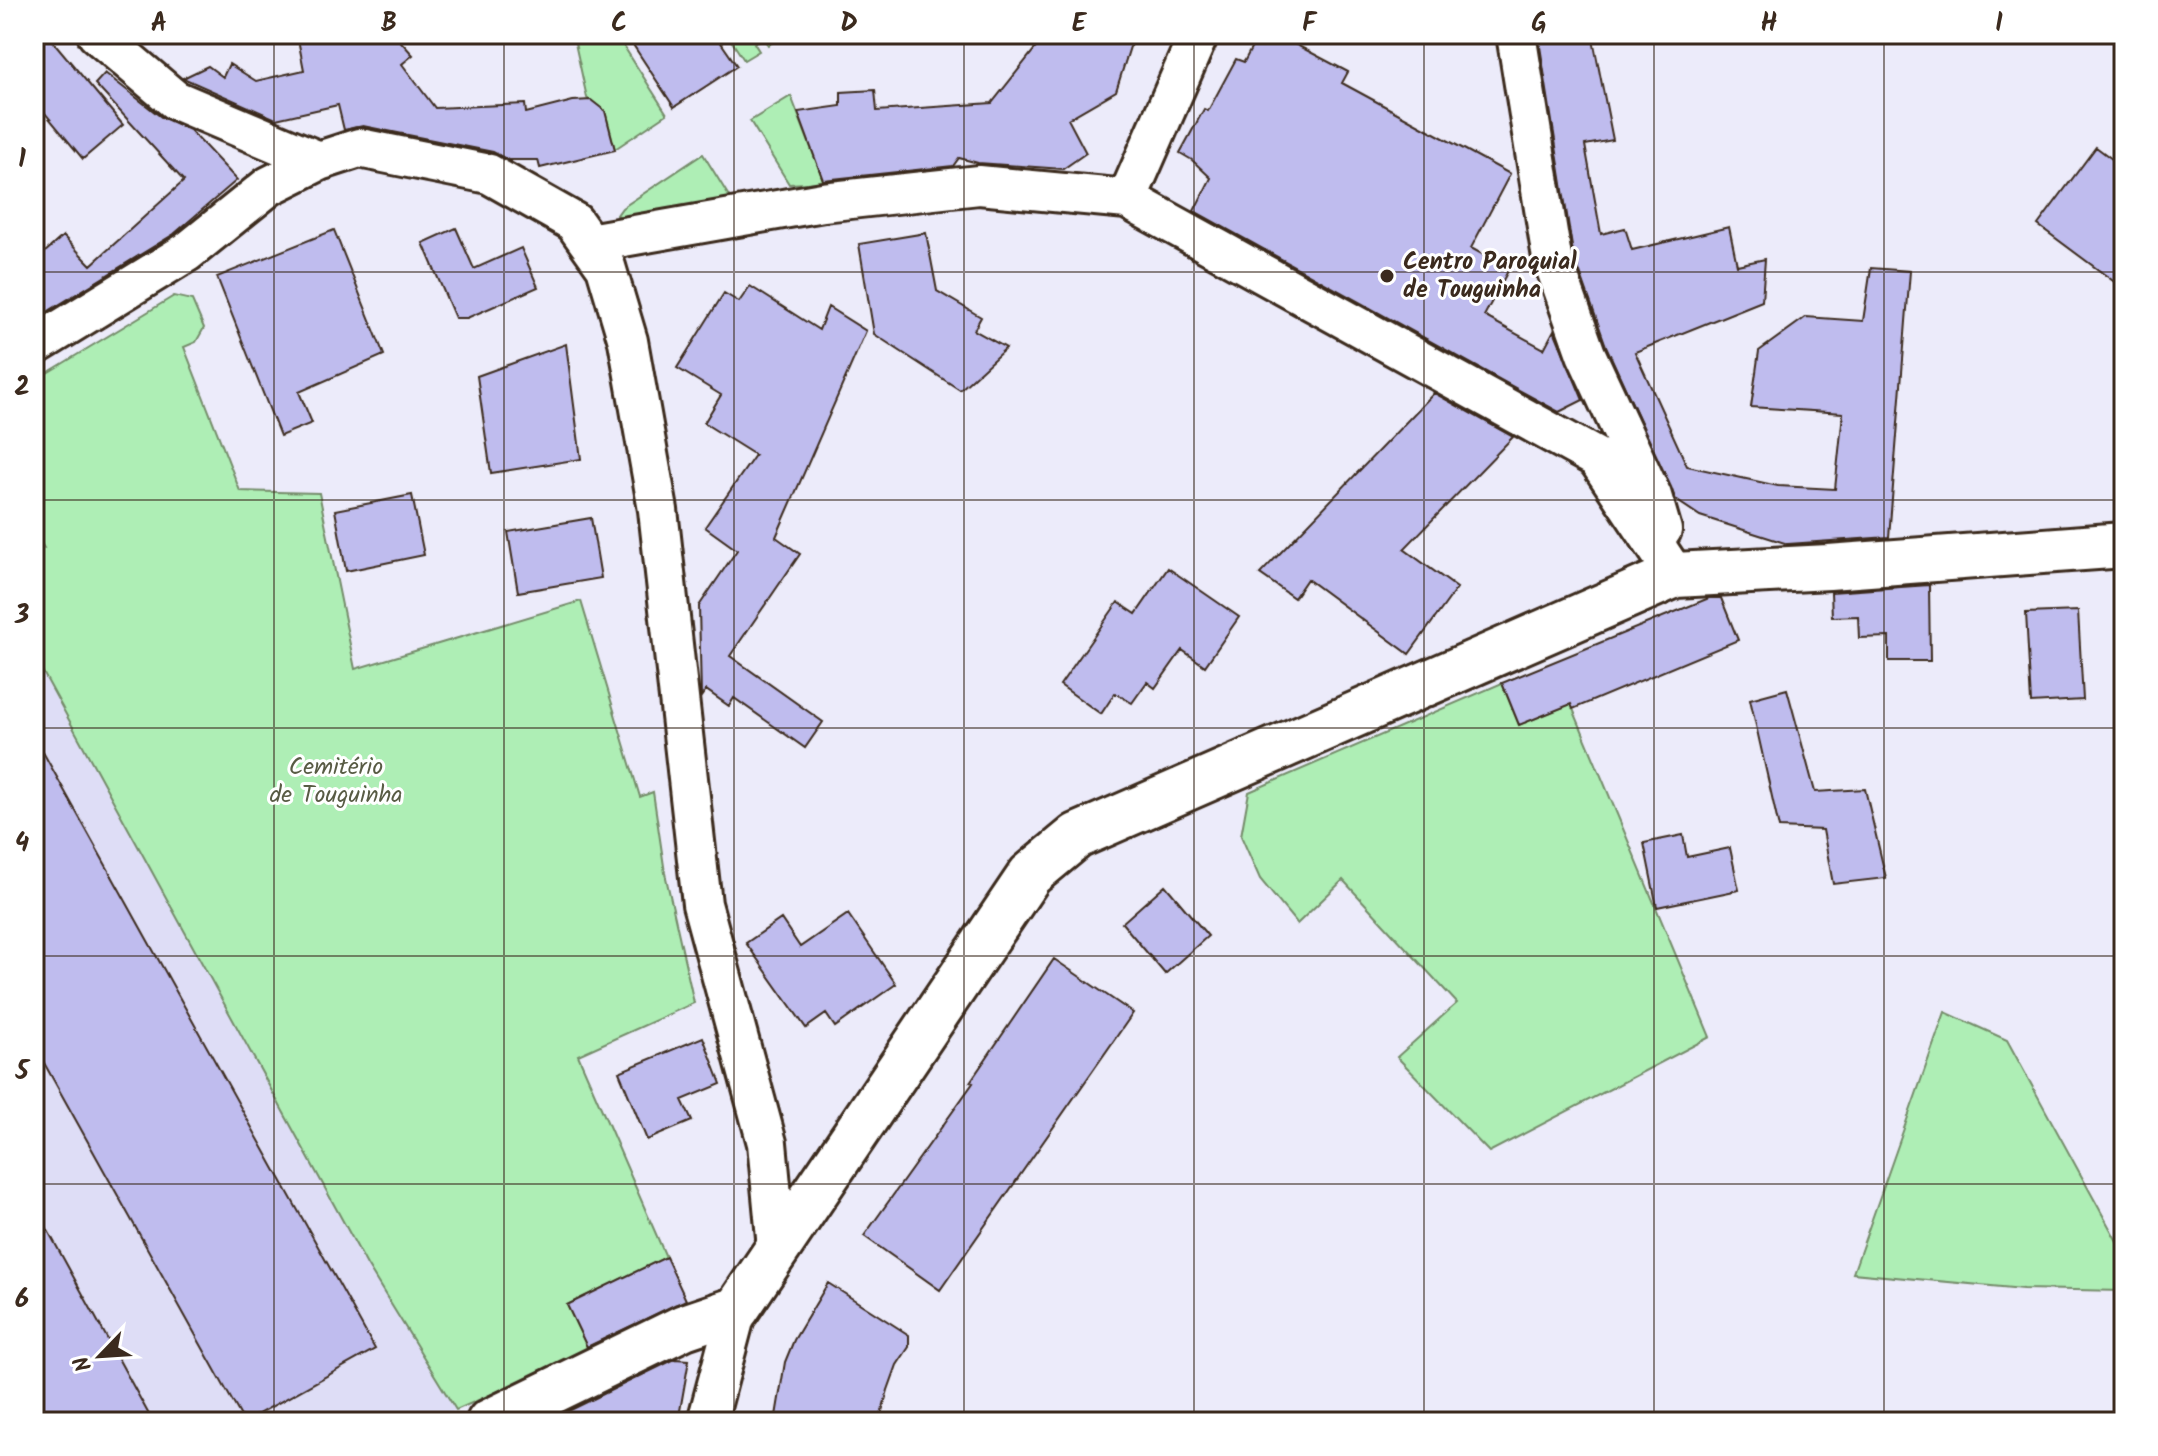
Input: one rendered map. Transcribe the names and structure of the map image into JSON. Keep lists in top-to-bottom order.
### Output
{
  "parks": ["Cemitério de Touguinha"],
  "places": ["Centro Paroquial de Touguinha"],
  "north": "bottom left",
  "grid": {
    "columns": [
      "A",
      "B",
      "C",
      "D",
      "E",
      "F",
      "G",
      "H",
      "I"
    ],
    "rows": [
      "1",
      "2",
      "3",
      "4",
      "5",
      "6"
    ]
  }
}
